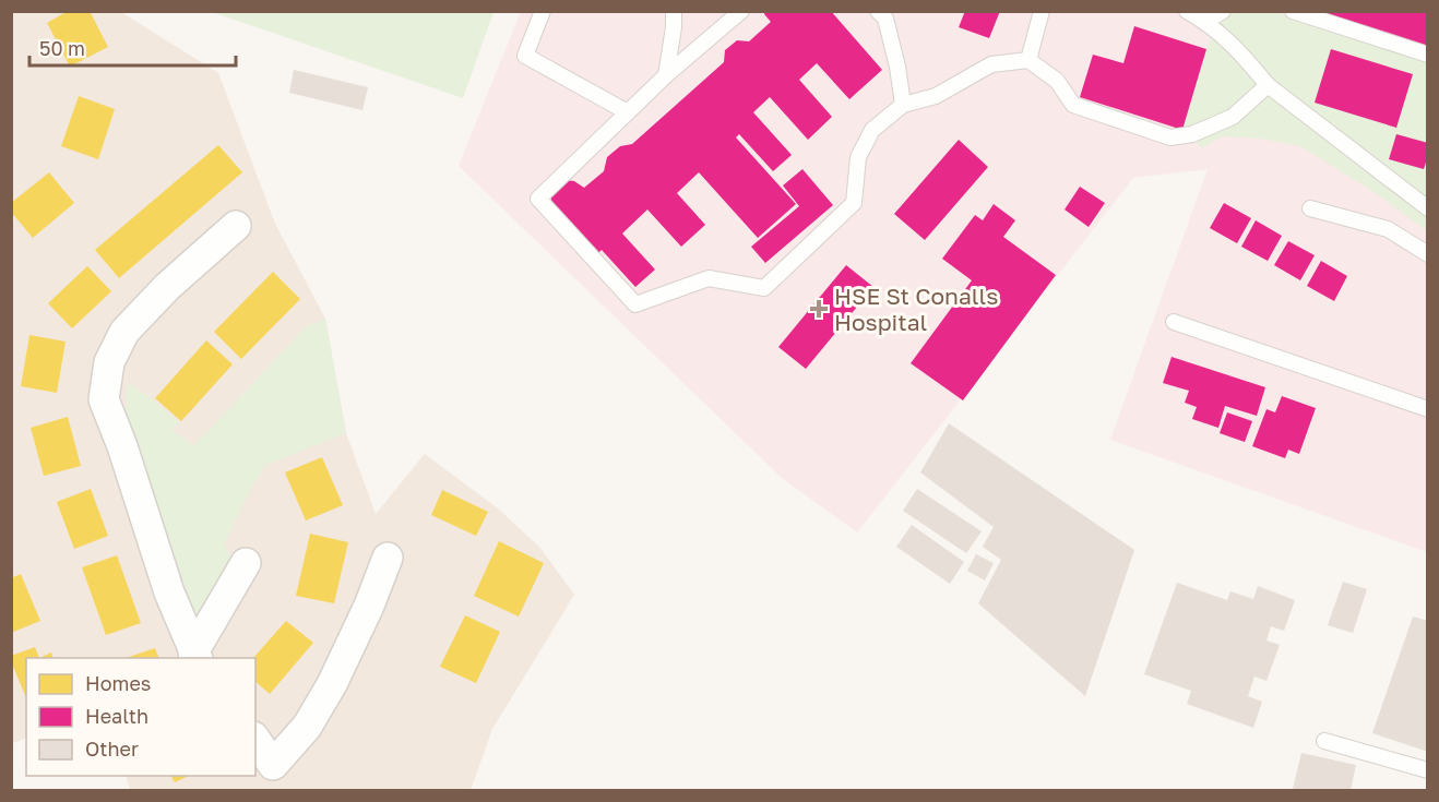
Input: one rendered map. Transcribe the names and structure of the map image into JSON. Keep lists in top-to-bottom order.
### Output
{
  "places": {
    "health": ["HSE St Conalls Hospital"]
  },
  "legend": ["Homes", "Health", "Other"],
  "scale_bar": "50 m"
}
